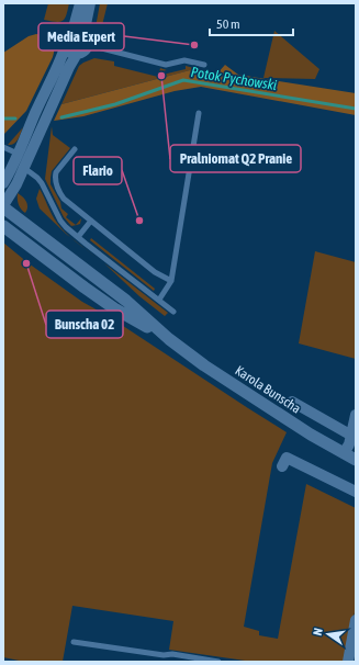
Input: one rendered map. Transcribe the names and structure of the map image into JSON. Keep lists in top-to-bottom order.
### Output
{
  "streets": {
    "main road": ["Karola Bunscha"]
  },
  "water": ["Potok Pychowski"],
  "places": [
    "Media Expert",
    "Pralniomat Q2 Pranie",
    "Flario",
    "Bunscha 02"
  ],
  "scale_bar": "50 m",
  "north": "left"
}
